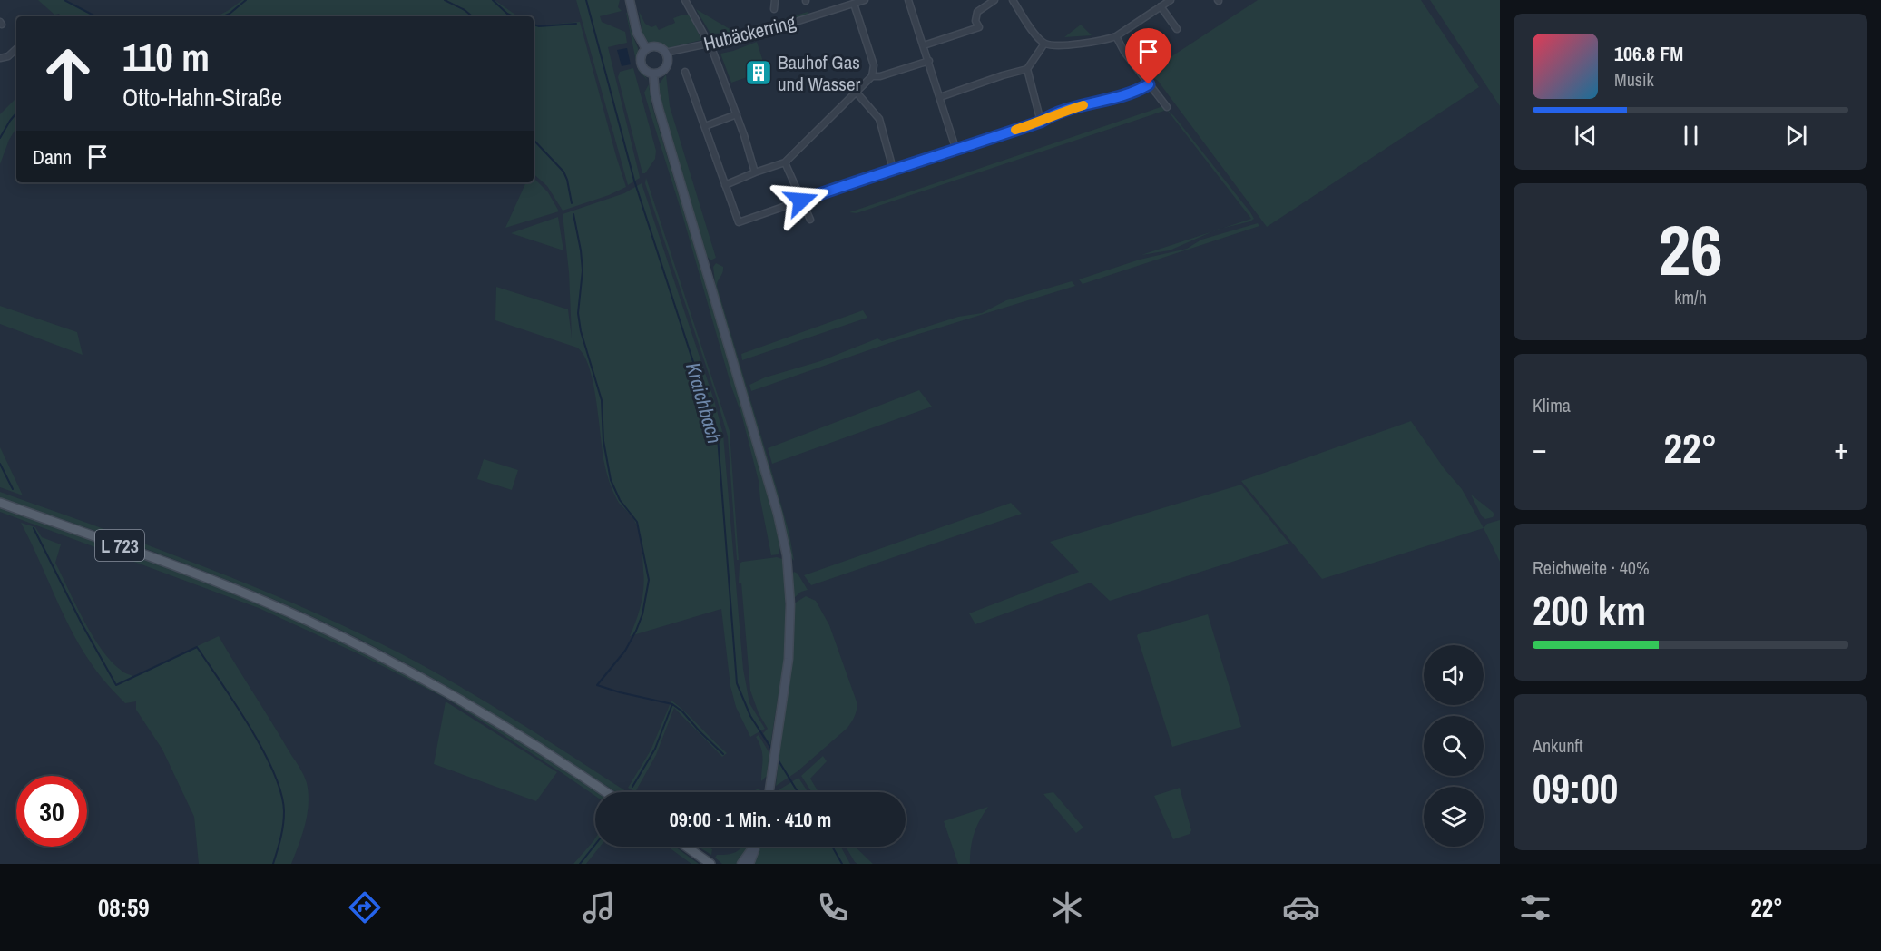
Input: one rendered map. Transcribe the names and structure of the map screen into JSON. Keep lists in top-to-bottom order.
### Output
{
  "streets": {
    "main road": ["L 723"],
    "street": ["Hubäckerring"]
  },
  "water": ["Kraichbach"],
  "places": {
    "building": ["Bauhof Gas und Wasser"]
  },
  "page": {
    "turn": ["110 m", "Otto-Hahn-Straße"],
    "song": ["106.8 FM", "Musik"],
    "then": "Dann",
    "tile": [
      ["26", "km/h"],
      "Klima",
      ["Reichweite · 40%", "200 km"],
      ["Ankunft", "09:00"]
    ],
    "heat": ["−", "22°", "+"],
    "limit": "30",
    "trip": "09:00 · 1 Min. · 410 m",
    "tabs": ["08:59", "22°"]
  }
}
